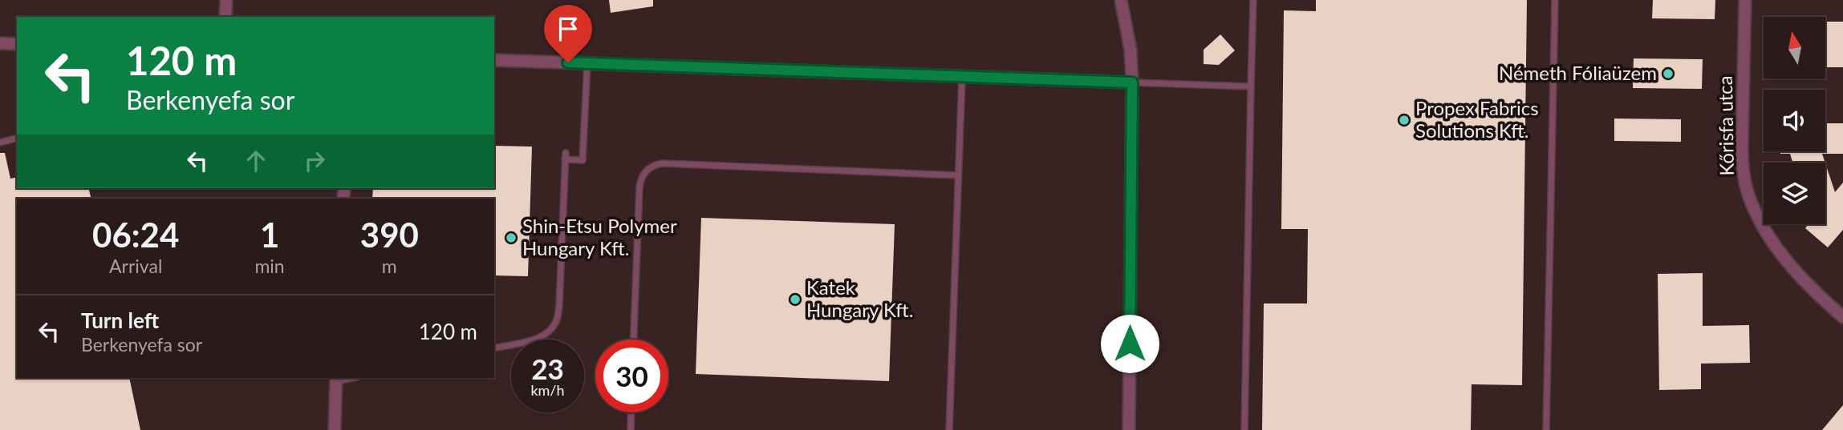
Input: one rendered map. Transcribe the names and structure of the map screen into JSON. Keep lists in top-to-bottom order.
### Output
{
  "streets": {
    "street": ["Kőrisfa utca"]
  },
  "places": [
    "Németh Fóliaüzem",
    "Propex Fabrics Solutions Kft.",
    "Shin-Etsu Polymer Hungary Kft.",
    "Katek Hungary Kft."
  ],
  "north": "top",
  "page": {
    "turn": ["120 m", "Berkenyefa sor"],
    "eta": [
      "06:24",
      "Arrival",
      "1",
      "min",
      "390",
      "m"
    ],
    "list": [
      {
        "name": "Turn left",
        "note": "Berkenyefa sor",
        "value": "120 m"
      }
    ],
    "speed": "23 km/h",
    "limit": "30"
  }
}
